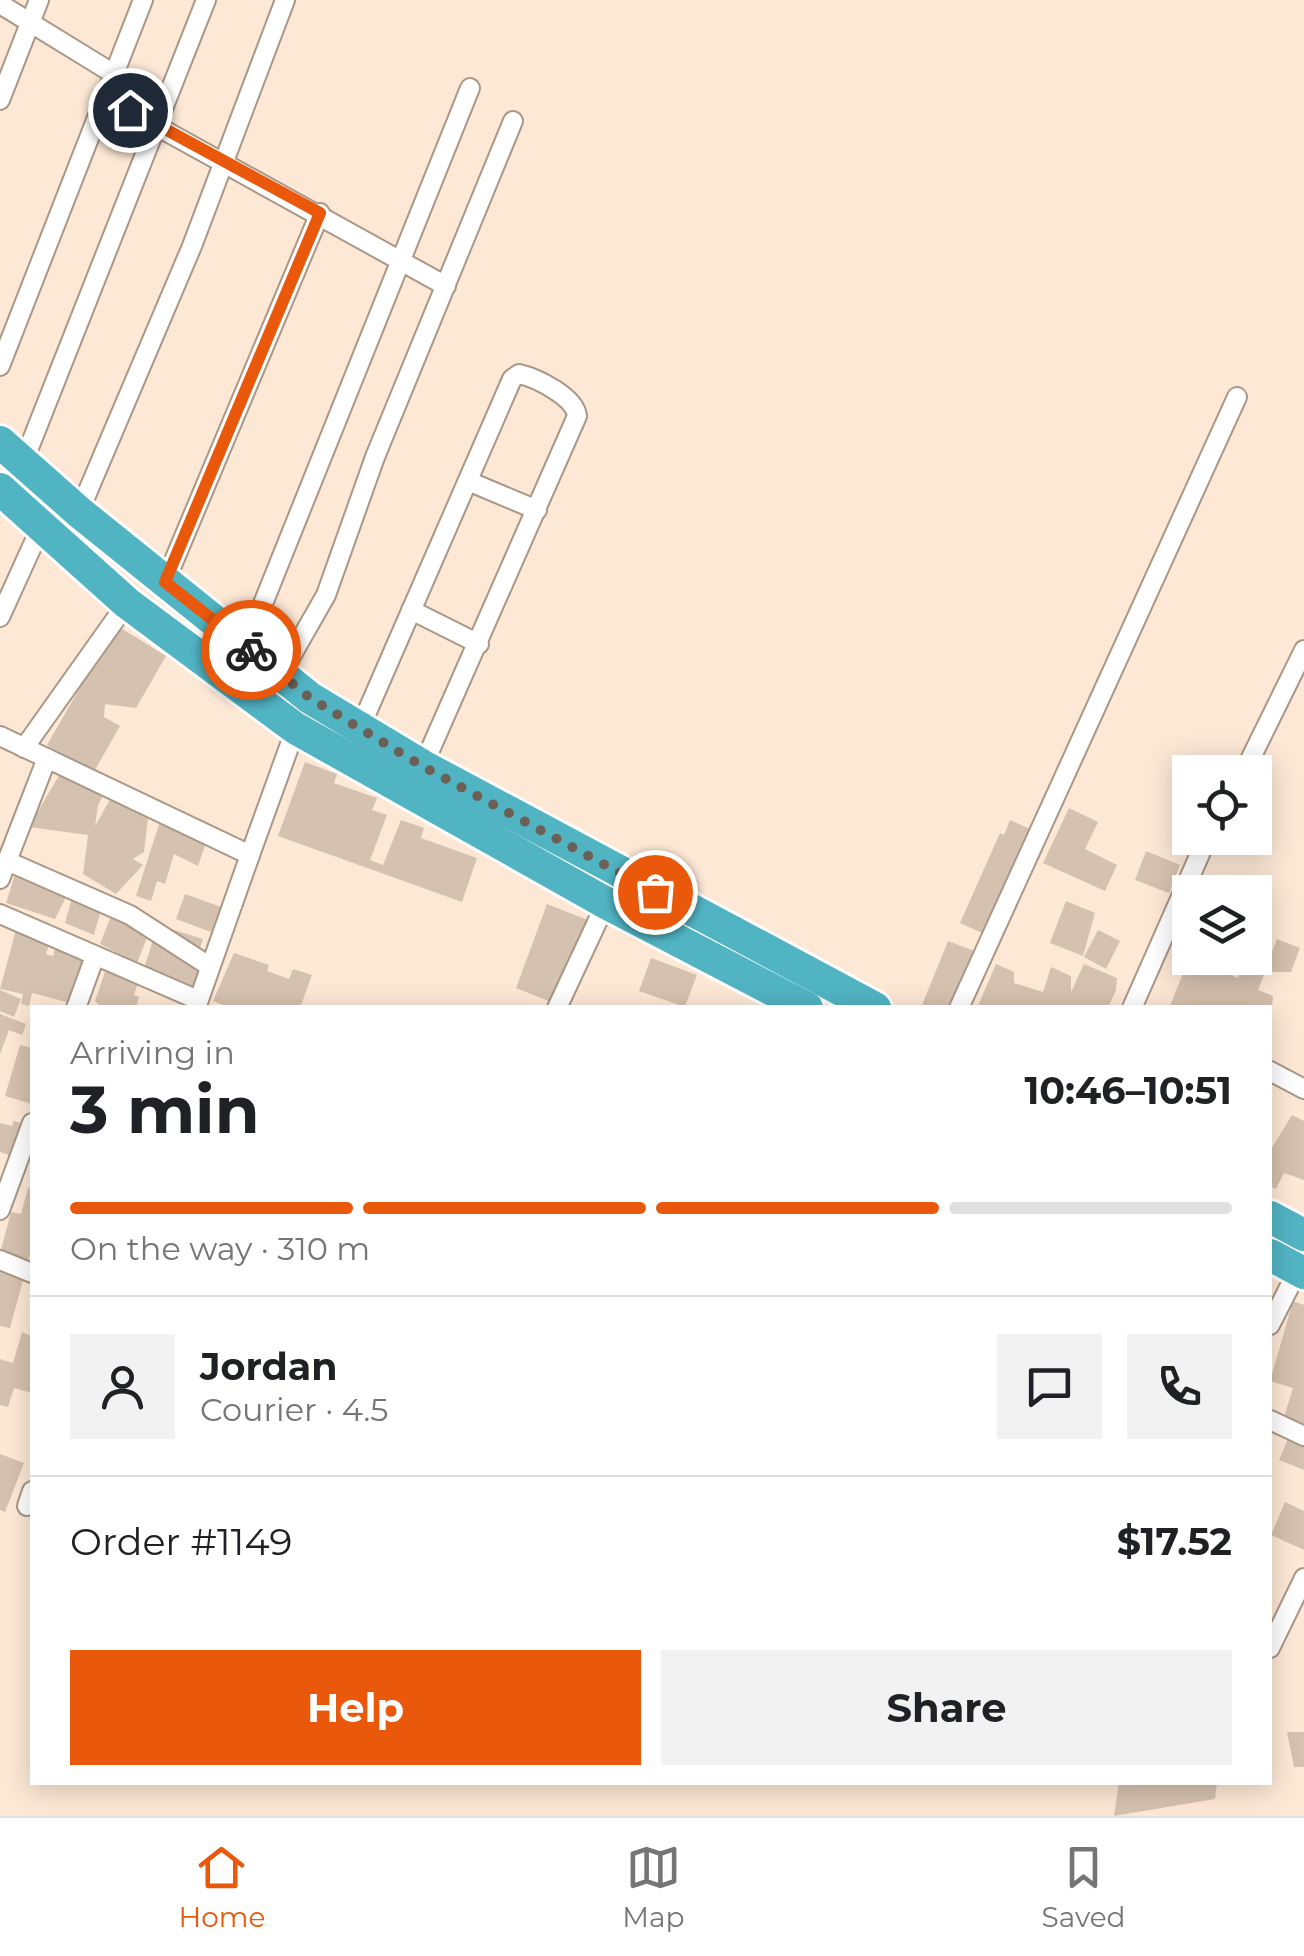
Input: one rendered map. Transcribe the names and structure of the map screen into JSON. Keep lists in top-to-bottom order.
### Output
{
  "page": {
    "heading": ["3 min", "Arriving in", "10:46–10:51"],
    "panel": [
      "Jordan",
      "Courier · 4.5",
      "Order #1149",
      "$17.52"
    ],
    "bar": "On the way · 310 m",
    "buttons": ["Help", "Share"],
    "tabs": ["Home", "Map", "Saved"]
  }
}
